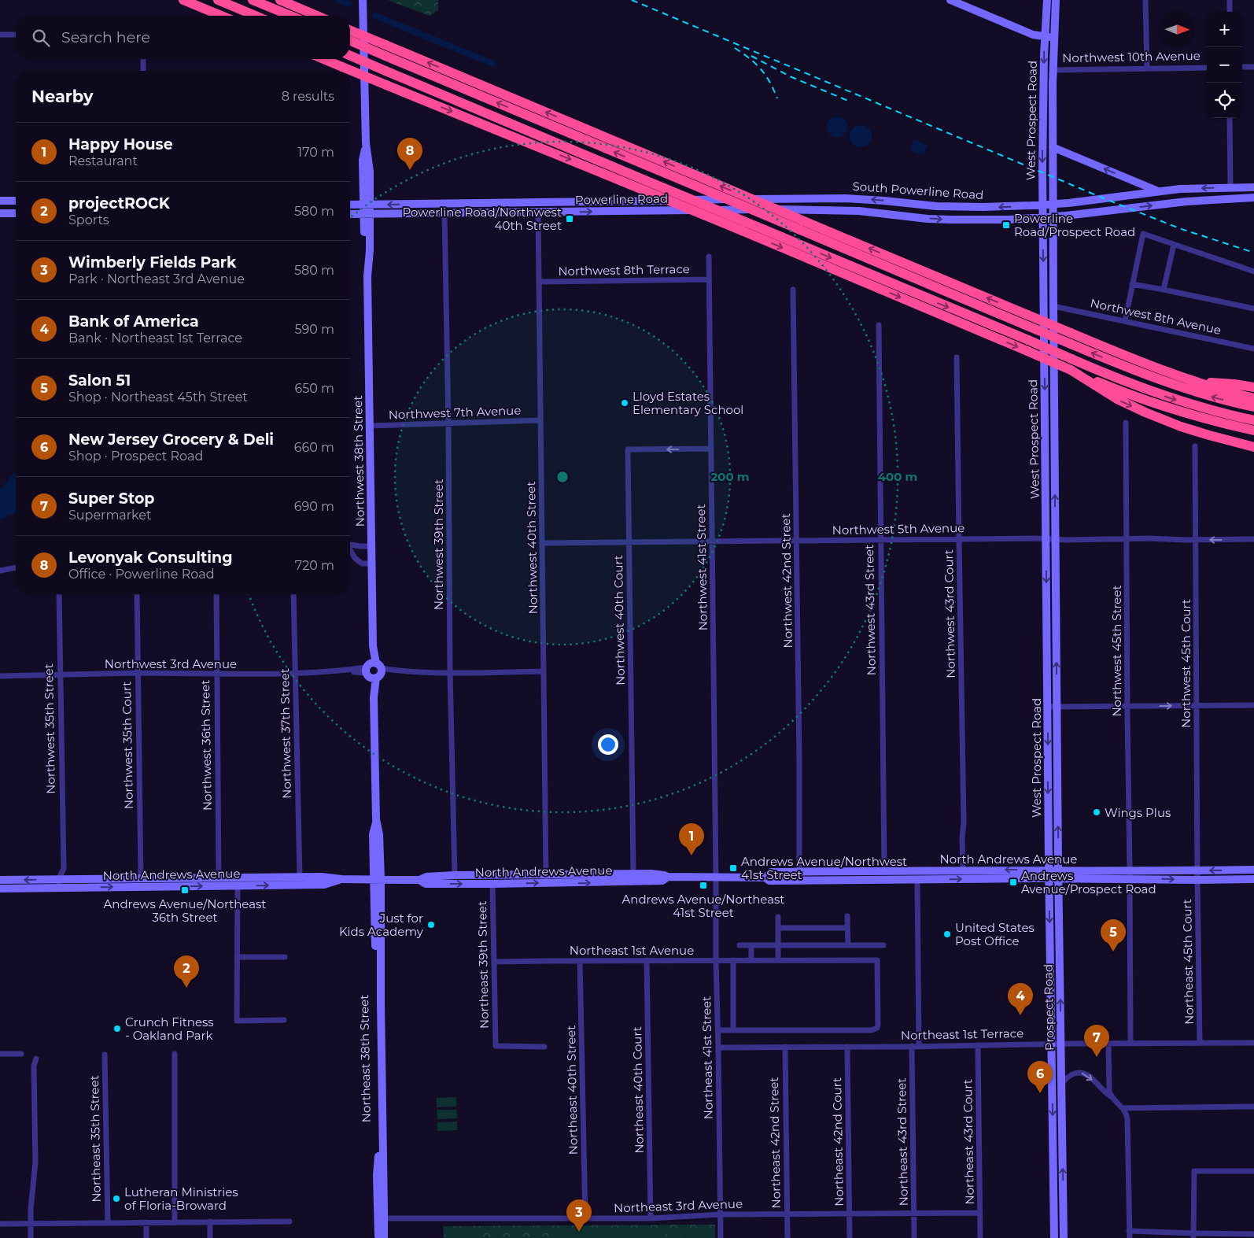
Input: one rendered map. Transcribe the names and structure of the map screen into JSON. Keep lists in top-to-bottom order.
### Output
{
  "streets": {
    "main road": [
      "Northwest 10th Avenue",
      "West Prospect Road",
      "South Powerline Road",
      "Powerline Road",
      "Northwest 38th Street",
      "North Andrews Avenue",
      "Prospect Road",
      "Northeast 38th Street"
    ],
    "street": [
      "Northwest 8th Terrace",
      "Northwest 8th Avenue",
      "Northwest 7th Avenue",
      "Northwest 5th Avenue",
      "Northwest 39th Street",
      "Northwest 40th Street",
      "Northwest 41st Street",
      "Northwest 42nd Street",
      "Northwest 43rd Street",
      "Northwest 43rd Court",
      "Northwest 40th Court",
      "Northwest 45th Street",
      "Northwest 3rd Avenue",
      "Northwest 45th Court",
      "Northwest 35th Street",
      "Northwest 37th Street",
      "Northwest 35th Court",
      "Northwest 36th Street",
      "Northeast 1st Avenue",
      "Northeast 45th Court",
      "Northeast 39th Street",
      "Northeast 1st Terrace",
      "Northeast 41st Street",
      "Northeast 40th Street",
      "Northeast 40th Court",
      "Northeast 35th Street",
      "Northeast 42nd Court",
      "Northeast 43rd Street",
      "Northeast 43rd Court",
      "Northeast 42nd Street",
      "Northeast 3rd Avenue"
    ]
  },
  "crossings": [
    ["Northwest 10th Avenue", "West Prospect Road"],
    ["West Prospect Road", "South Powerline Road"],
    ["West Prospect Road", "Powerline Road"],
    ["West Prospect Road", "Northwest 8th Avenue"],
    ["West Prospect Road", "Northwest 5th Avenue"],
    ["West Prospect Road", "North Andrews Avenue"],
    ["West Prospect Road", "Prospect Road"],
    ["South Powerline Road", "Powerline Road"],
    ["Powerline Road", "Northwest 38th Street"],
    ["Powerline Road", "Northwest 39th Street"],
    ["Powerline Road", "Northwest 40th Street"],
    ["Northwest 8th Terrace", "Northwest 40th Street"],
    ["Northwest 8th Terrace", "Northwest 41st Street"],
    ["Northwest 7th Avenue", "Northwest 38th Street"],
    ["Northwest 7th Avenue", "Northwest 39th Street"],
    ["Northwest 7th Avenue", "Northwest 40th Street"],
    ["Northwest 38th Street", "Northwest 3rd Avenue"],
    ["Northwest 38th Street", "North Andrews Avenue"],
    ["Northwest 38th Street", "Northeast 38th Street"],
    ["Northwest 5th Avenue", "Northwest 40th Street"],
    ["Northwest 5th Avenue", "Northwest 41st Street"],
    ["Northwest 5th Avenue", "Northwest 42nd Street"],
    ["Northwest 5th Avenue", "Northwest 43rd Street"],
    ["Northwest 5th Avenue", "Northwest 43rd Court"],
    ["Northwest 5th Avenue", "Northwest 40th Court"],
    ["Northwest 5th Avenue", "Northwest 45th Street"],
    ["Northwest 5th Avenue", "Northwest 45th Court"],
    ["Northwest 39th Street", "Northwest 3rd Avenue"],
    ["Northwest 39th Street", "North Andrews Avenue"],
    ["Northwest 40th Street", "Northwest 3rd Avenue"],
    ["Northwest 40th Street", "North Andrews Avenue"],
    ["Northwest 41st Street", "Northwest 40th Court"],
    ["Northwest 41st Street", "North Andrews Avenue"],
    ["Northwest 41st Street", "Northeast 41st Street"],
    ["Northwest 42nd Street", "North Andrews Avenue"],
    ["Northwest 43rd Street", "North Andrews Avenue"],
    ["Northwest 43rd Court", "North Andrews Avenue"],
    ["Northwest 40th Court", "North Andrews Avenue"],
    ["Northwest 45th Street", "North Andrews Avenue"],
    ["Northwest 45th Street", "Northeast 1st Terrace"],
    ["Northwest 3rd Avenue", "Northwest 35th Street"],
    ["Northwest 3rd Avenue", "Northwest 37th Street"],
    ["Northwest 3rd Avenue", "Northwest 35th Court"],
    ["Northwest 3rd Avenue", "Northwest 36th Street"],
    ["Northwest 45th Court", "North Andrews Avenue"],
    ["Northwest 45th Court", "Northeast 45th Court"],
    ["Northwest 35th Street", "North Andrews Avenue"],
    ["Northwest 37th Street", "North Andrews Avenue"],
    ["Northwest 35th Court", "North Andrews Avenue"],
    ["Northwest 36th Street", "North Andrews Avenue"],
    ["North Andrews Avenue", "Northeast 45th Court"],
    ["North Andrews Avenue", "Northeast 39th Street"],
    ["North Andrews Avenue", "Prospect Road"],
    ["North Andrews Avenue", "Northeast 41st Street"],
    ["North Andrews Avenue", "Northeast 38th Street"],
    ["Northeast 1st Avenue", "Northeast 39th Street"],
    ["Northeast 1st Avenue", "Northeast 41st Street"],
    ["Northeast 1st Avenue", "Northeast 40th Street"],
    ["Northeast 1st Avenue", "Northeast 40th Court"],
    ["Northeast 45th Court", "Northeast 1st Terrace"],
    ["Prospect Road", "Northeast 1st Terrace"],
    ["Northeast 1st Terrace", "Northeast 41st Street"],
    ["Northeast 1st Terrace", "Northeast 42nd Court"],
    ["Northeast 1st Terrace", "Northeast 43rd Street"],
    ["Northeast 1st Terrace", "Northeast 43rd Court"],
    ["Northeast 1st Terrace", "Northeast 42nd Street"],
    ["Northeast 41st Street", "Northeast 3rd Avenue"],
    ["Northeast 38th Street", "Northeast 3rd Avenue"],
    ["Northeast 40th Street", "Northeast 3rd Avenue"],
    ["Northeast 40th Court", "Northeast 3rd Avenue"],
    ["Northeast 42nd Court", "Northeast 3rd Avenue"],
    ["Northeast 43rd Street", "Northeast 3rd Avenue"],
    ["Northeast 43rd Court", "Northeast 3rd Avenue"],
    ["Northeast 42nd Street", "Northeast 3rd Avenue"]
  ],
  "one_way": ["South Powerline Road"],
  "places": {
    "transit": [
      "Powerline Road/Northwest 40th Street",
      "Powerline Road/Prospect Road",
      "Andrews Avenue/Northwest 41st Street",
      "Andrews Avenue/Prospect Road",
      "Andrews Avenue/Northeast 41st Street",
      "Andrews Avenue/Northeast 36th Street"
    ],
    "other": [
      "Lloyd Estates Elementary School",
      "Wings Plus",
      "Just for Kids Academy",
      "United States Post Office",
      "Crunch Fitness - Oakland Park",
      "Lutheran Ministries of Floria-Broward"
    ]
  },
  "north": "right",
  "page": {
    "map_buttons": ["+", "−"],
    "search": "Search here",
    "heading": ["Nearby", "8 results"],
    "list": [
      {
        "mark": "1",
        "name": "Happy House",
        "note": "Restaurant",
        "value": "170 m"
      },
      {
        "mark": "2",
        "name": "projectROCK",
        "note": "Sports",
        "value": "580 m"
      },
      {
        "mark": "3",
        "name": "Wimberly Fields Park",
        "note": "Park · Northeast 3rd Avenue",
        "value": "580 m"
      },
      {
        "mark": "4",
        "name": "Bank of America",
        "note": "Bank · Northeast 1st Terrace",
        "value": "590 m"
      },
      {
        "mark": "5",
        "name": "Salon 51",
        "note": "Shop · Northeast 45th Street",
        "value": "650 m"
      },
      {
        "mark": "6",
        "name": "New Jersey Grocery & Deli",
        "note": "Shop · Prospect Road",
        "value": "660 m"
      },
      {
        "mark": "7",
        "name": "Super Stop",
        "note": "Supermarket",
        "value": "690 m"
      },
      {
        "mark": "8",
        "name": "Levonyak Consulting",
        "note": "Office · Powerline Road",
        "value": "720 m"
      }
    ],
    "pins": [
      "8",
      "1",
      "5",
      "2",
      "4",
      "7",
      "6",
      "3"
    ]
  },
  "rings": ["200 m", "400 m"]
}
